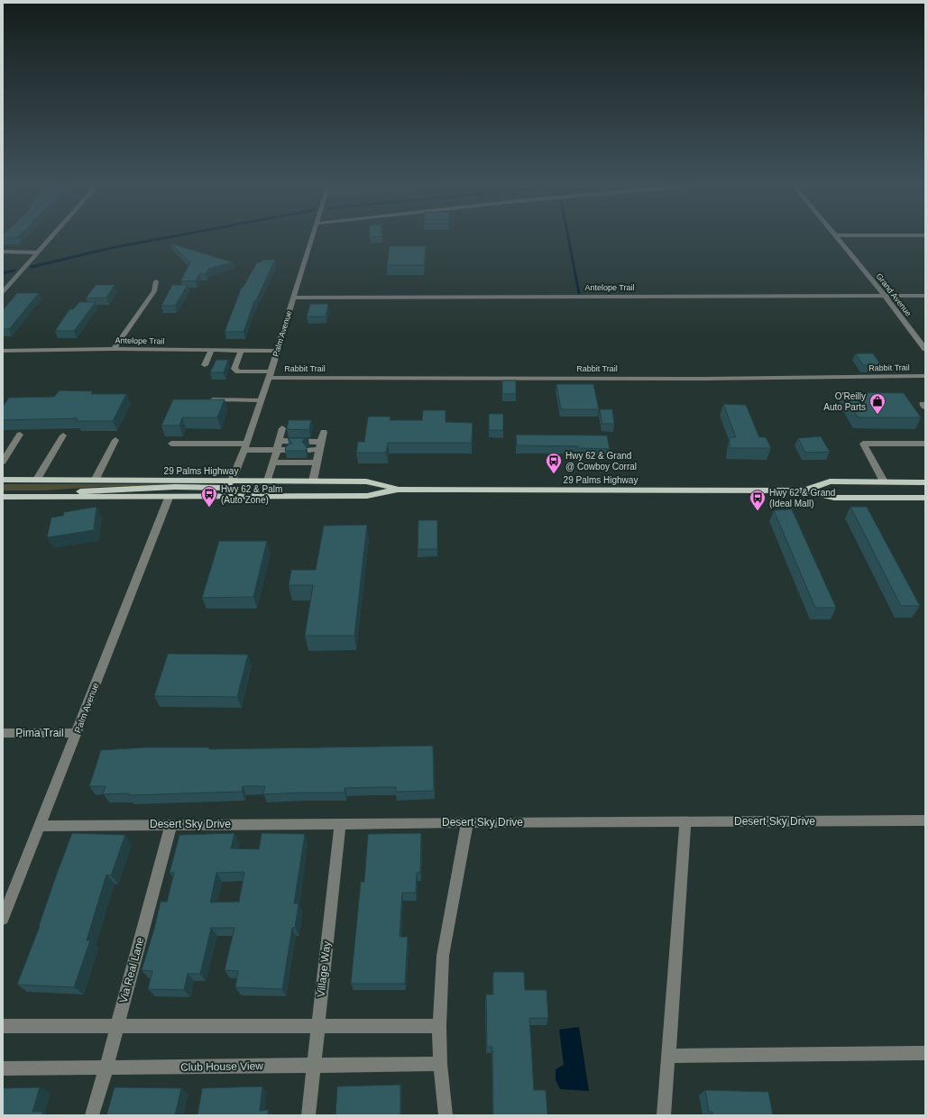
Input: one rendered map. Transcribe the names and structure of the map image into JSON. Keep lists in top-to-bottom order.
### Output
{
  "streets": {
    "main road": ["29 Palms Highway"],
    "street": [
      "Antelope Trail",
      "Grand Avenue",
      "Palm Avenue",
      "Rabbit Trail",
      "Pima Trail",
      "Desert Sky Drive",
      "Village Way",
      "Via Real Lane",
      "Club House View"
    ]
  },
  "crossings": [
    ["Antelope Trail", "Grand Avenue"],
    ["Antelope Trail", "Palm Avenue"],
    ["Antelope Trail", "Rabbit Trail"],
    ["Palm Avenue", "Rabbit Trail"],
    ["Palm Avenue", "29 Palms Highway"],
    ["Palm Avenue", "Pima Trail"],
    ["Palm Avenue", "Desert Sky Drive"],
    ["Desert Sky Drive", "Village Way"],
    ["Desert Sky Drive", "Via Real Lane"],
    ["Village Way", "Club House View"],
    ["Via Real Lane", "Club House View"]
  ],
  "places": {
    "shop": ["O'Reilly Auto Parts"],
    "bus stop": ["Hwy 62 & Grand @ Cowboy Corral", "Hwy 62 & Palm (Auto Zone)", "Hwy 62 & Grand (Ideal Mall)"]
  }
}
